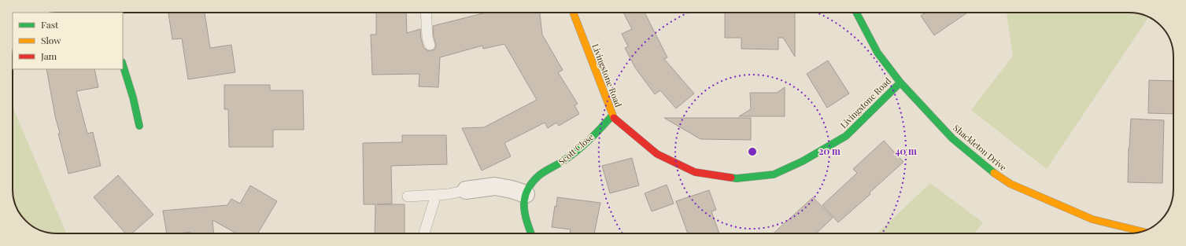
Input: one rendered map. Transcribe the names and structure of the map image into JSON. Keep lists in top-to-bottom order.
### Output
{
  "streets": {
    "street": ["Livingstone Road", "Shackleton Drive", "Scott Close"]
  },
  "crossings": [
    ["Livingstone Road", "Shackleton Drive"],
    ["Livingstone Road", "Scott Close"]
  ],
  "legend": ["Fast", "Slow", "Jam"],
  "rings": ["20 m", "40 m"]
}
